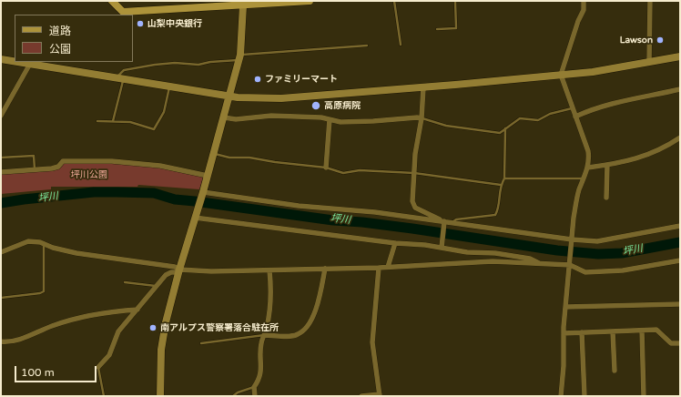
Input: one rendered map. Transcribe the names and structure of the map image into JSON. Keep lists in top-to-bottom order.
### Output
{
  "water": ["坪川"],
  "parks": ["坪川公園"],
  "places": [
    "山梨中央銀行",
    "Lawson",
    "ファミリーマート",
    "高原病院",
    "南アルプス警察署落合駐在所"
  ],
  "legend": ["道路", "公園"],
  "scale_bar": "100 m"
}
